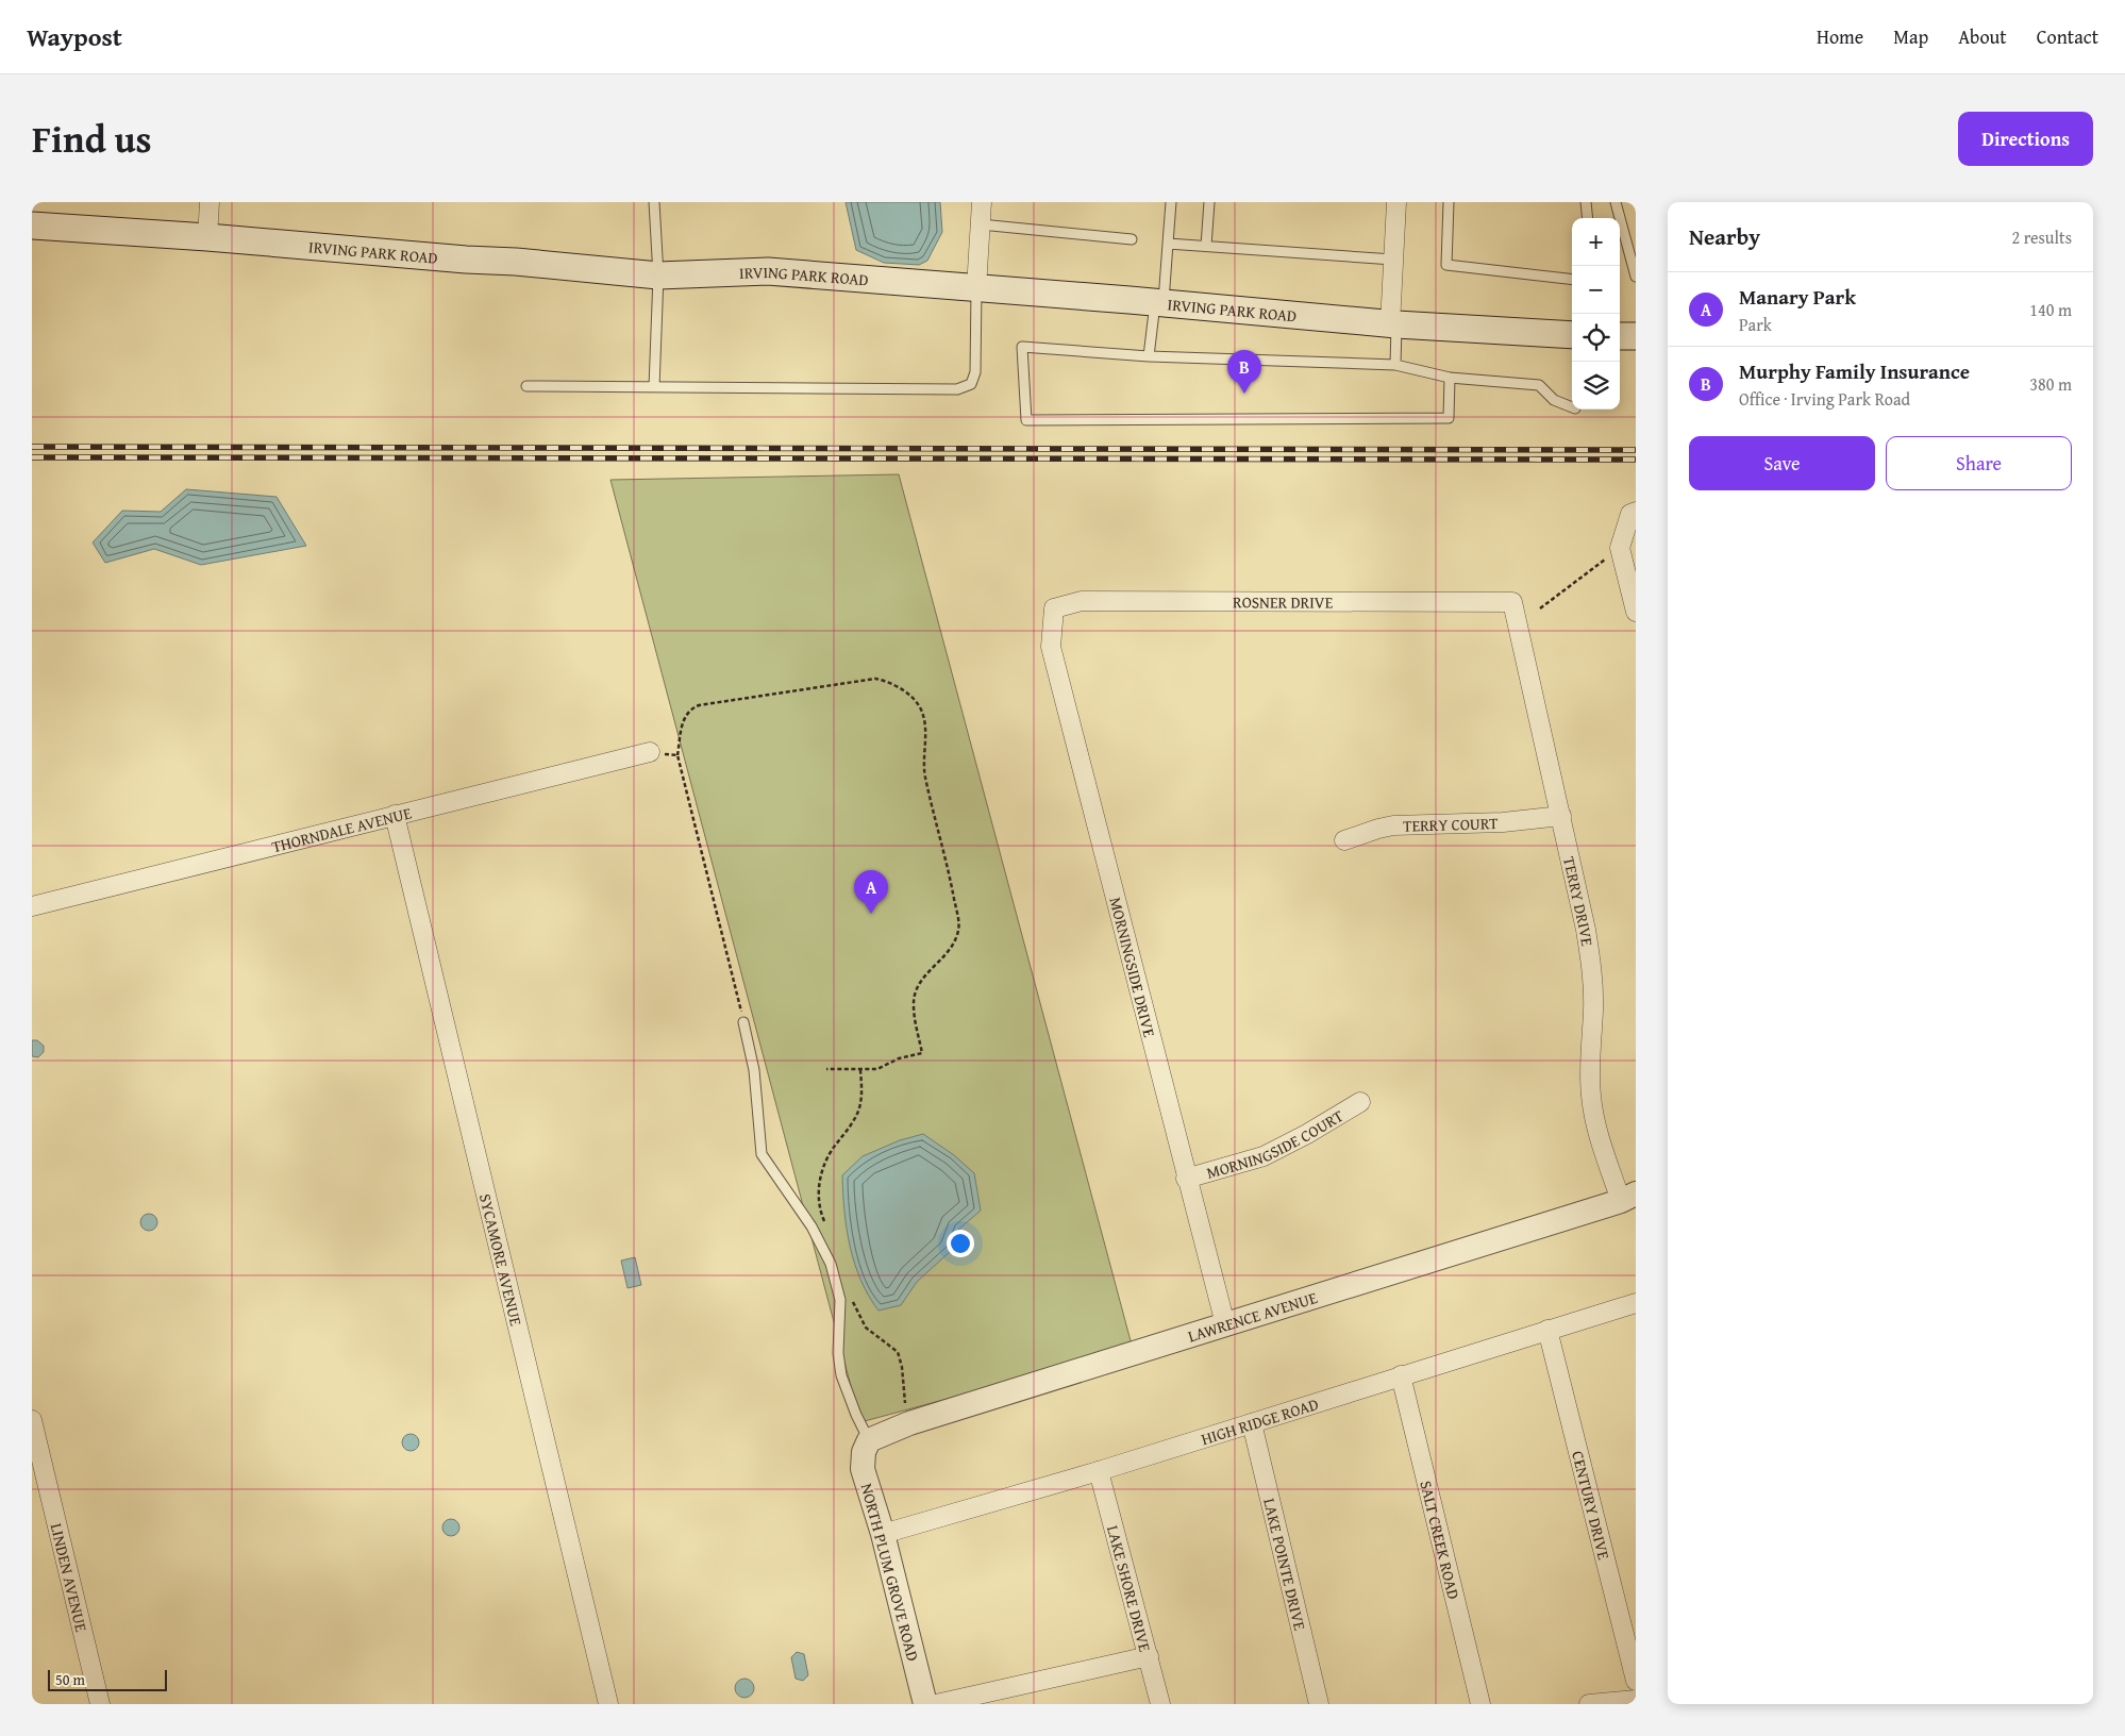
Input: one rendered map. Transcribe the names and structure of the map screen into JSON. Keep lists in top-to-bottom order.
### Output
{
  "streets": {
    "main road": ["IRVING PARK ROAD"],
    "street": [
      "ROSNER DRIVE",
      "TERRY COURT",
      "THORNDALE AVENUE",
      "TERRY DRIVE",
      "MORNINGSIDE DRIVE",
      "MORNINGSIDE COURT",
      "SYCAMORE AVENUE",
      "LAWRENCE AVENUE",
      "HIGH RIDGE ROAD",
      "CENTURY DRIVE",
      "SALT CREEK ROAD",
      "LAKE POINTE DRIVE",
      "NORTH PLUM GROVE ROAD",
      "LINDEN AVENUE",
      "LAKE SHORE DRIVE"
    ]
  },
  "crossings": [
    ["ROSNER DRIVE", "TERRY DRIVE"],
    ["ROSNER DRIVE", "MORNINGSIDE DRIVE"],
    ["TERRY COURT", "TERRY DRIVE"],
    ["THORNDALE AVENUE", "SYCAMORE AVENUE"],
    ["TERRY DRIVE", "LAWRENCE AVENUE"],
    ["MORNINGSIDE DRIVE", "MORNINGSIDE COURT"],
    ["MORNINGSIDE DRIVE", "LAWRENCE AVENUE"],
    ["LAWRENCE AVENUE", "NORTH PLUM GROVE ROAD"],
    ["HIGH RIDGE ROAD", "CENTURY DRIVE"],
    ["HIGH RIDGE ROAD", "SALT CREEK ROAD"],
    ["HIGH RIDGE ROAD", "LAKE POINTE DRIVE"],
    ["HIGH RIDGE ROAD", "NORTH PLUM GROVE ROAD"],
    ["HIGH RIDGE ROAD", "LAKE SHORE DRIVE"]
  ],
  "scale_bar": "50 m",
  "page": {
    "header": "Waypost",
    "nav": [
      "Home",
      "Map",
      "About",
      "Contact"
    ],
    "title": "Find us",
    "buttons": [
      "Directions",
      ["Save", "Share"]
    ],
    "heading": ["Nearby", "2 results"],
    "map_buttons": ["+", "−"],
    "list": [
      {
        "mark": "A",
        "name": "Manary Park",
        "note": "Park",
        "value": "140 m"
      },
      {
        "mark": "B",
        "name": "Murphy Family Insurance",
        "note": "Office · Irving Park Road",
        "value": "380 m"
      }
    ],
    "pins": ["B", "A"],
    "scale": "50 m"
  }
}
